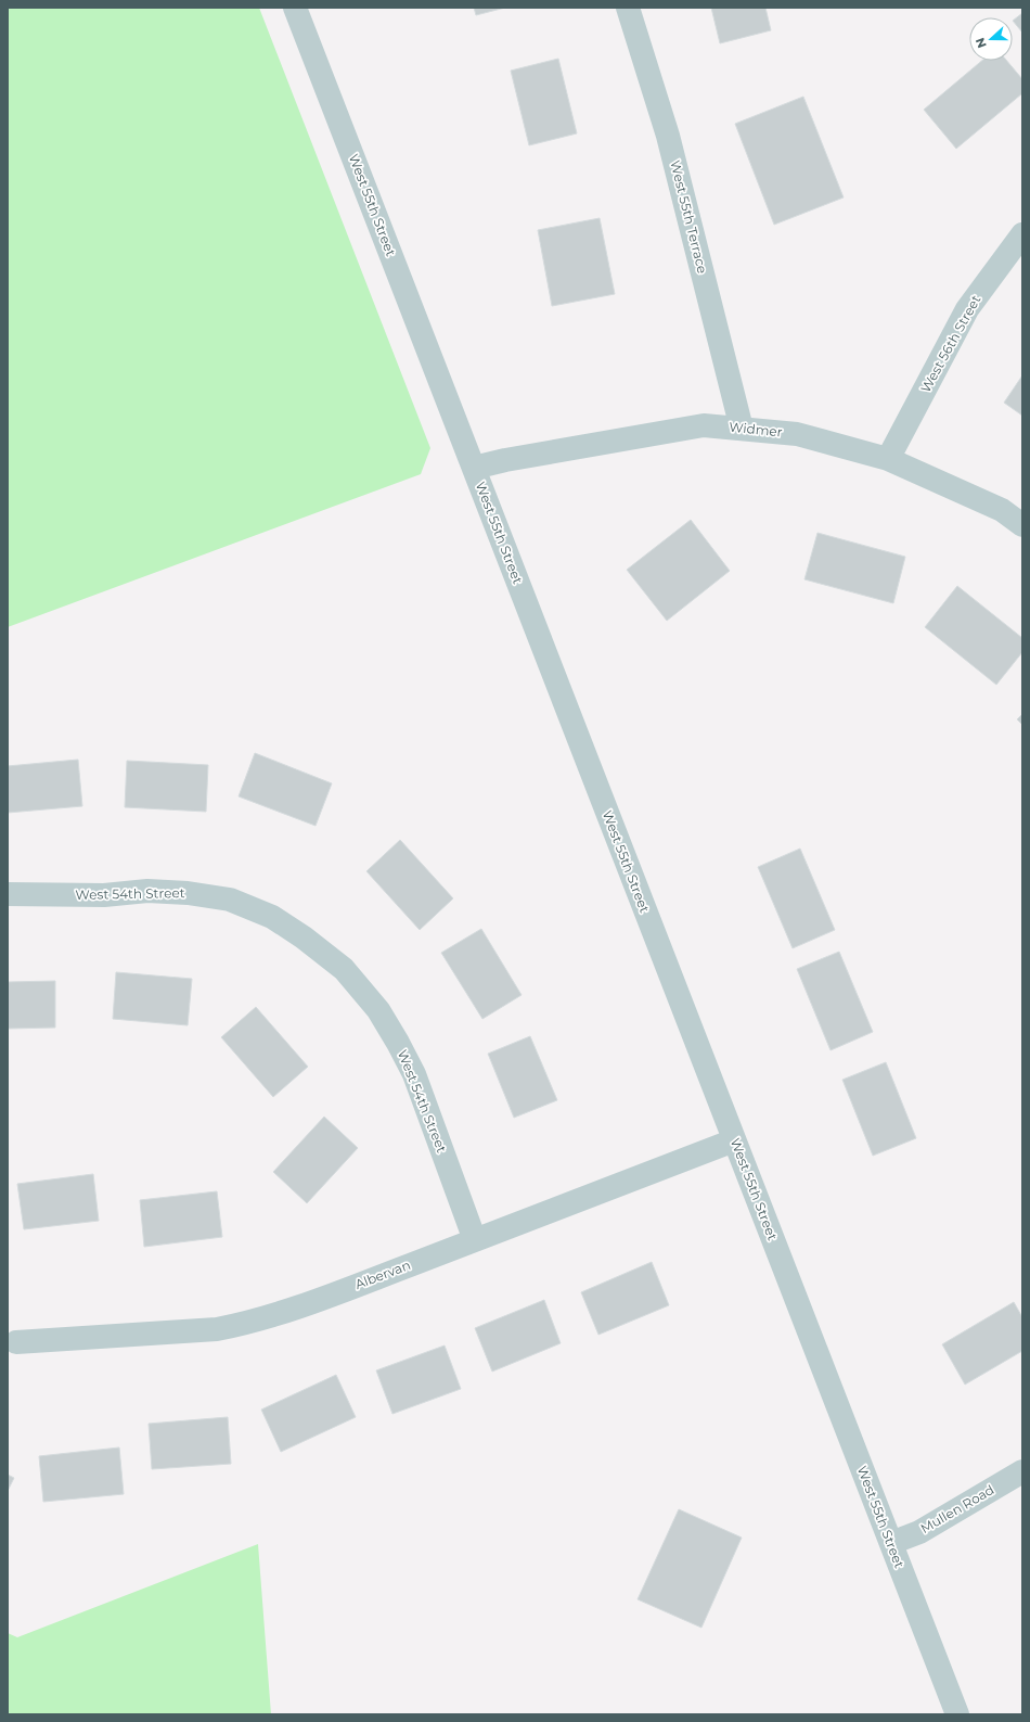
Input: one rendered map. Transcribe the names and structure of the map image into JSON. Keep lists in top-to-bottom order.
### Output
{
  "streets": {
    "street": [
      "West 55th Street",
      "West 55th Terrace",
      "West 56th Street",
      "Widmer",
      "West 54th Street",
      "Albervan",
      "Mullen Road"
    ]
  },
  "crossings": [
    ["West 55th Street", "Widmer"],
    ["West 55th Street", "Albervan"],
    ["West 55th Street", "Mullen Road"],
    ["West 55th Terrace", "Widmer"],
    ["West 56th Street", "Widmer"],
    ["West 54th Street", "Albervan"]
  ],
  "north": "left"
}
